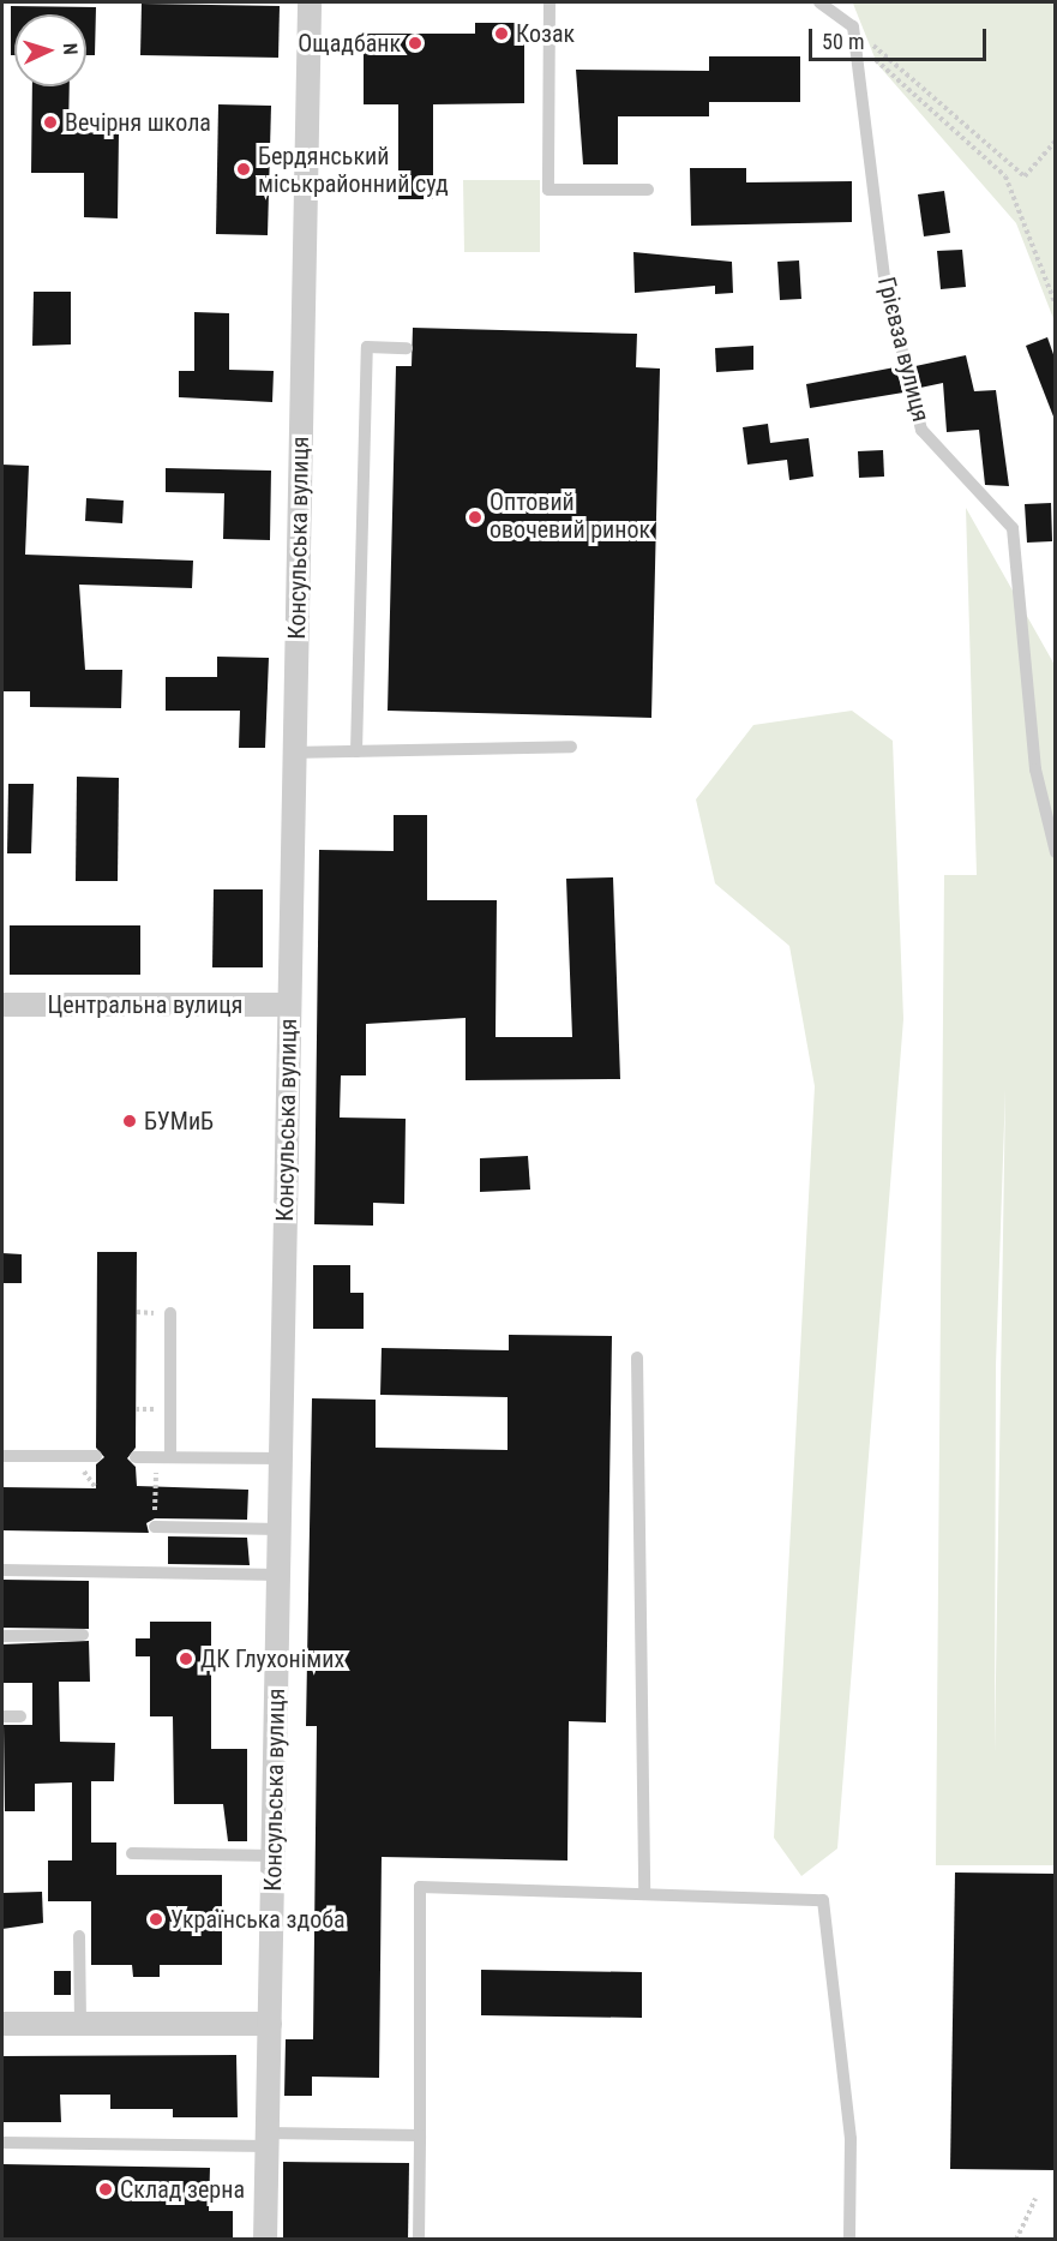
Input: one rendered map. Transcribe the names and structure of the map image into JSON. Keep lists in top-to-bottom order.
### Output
{
  "streets": {
    "street": ["Консульська вулиця", "Центральна вулиця"],
    "lane": ["Грієвза вулиця"]
  },
  "crossings": [
    ["Консульська вулиця", "Центральна вулиця"]
  ],
  "places": [
    "Козак",
    "Ощадбанк",
    "Вечірня школа",
    "Бердянський міськрайонний суд",
    "Оптовий овочевий ринок",
    "БУМиБ",
    "ДК Глухонімих",
    "Українська здоба",
    "Склад зерна"
  ],
  "scale_bar": "50 m",
  "north": "right"
}
